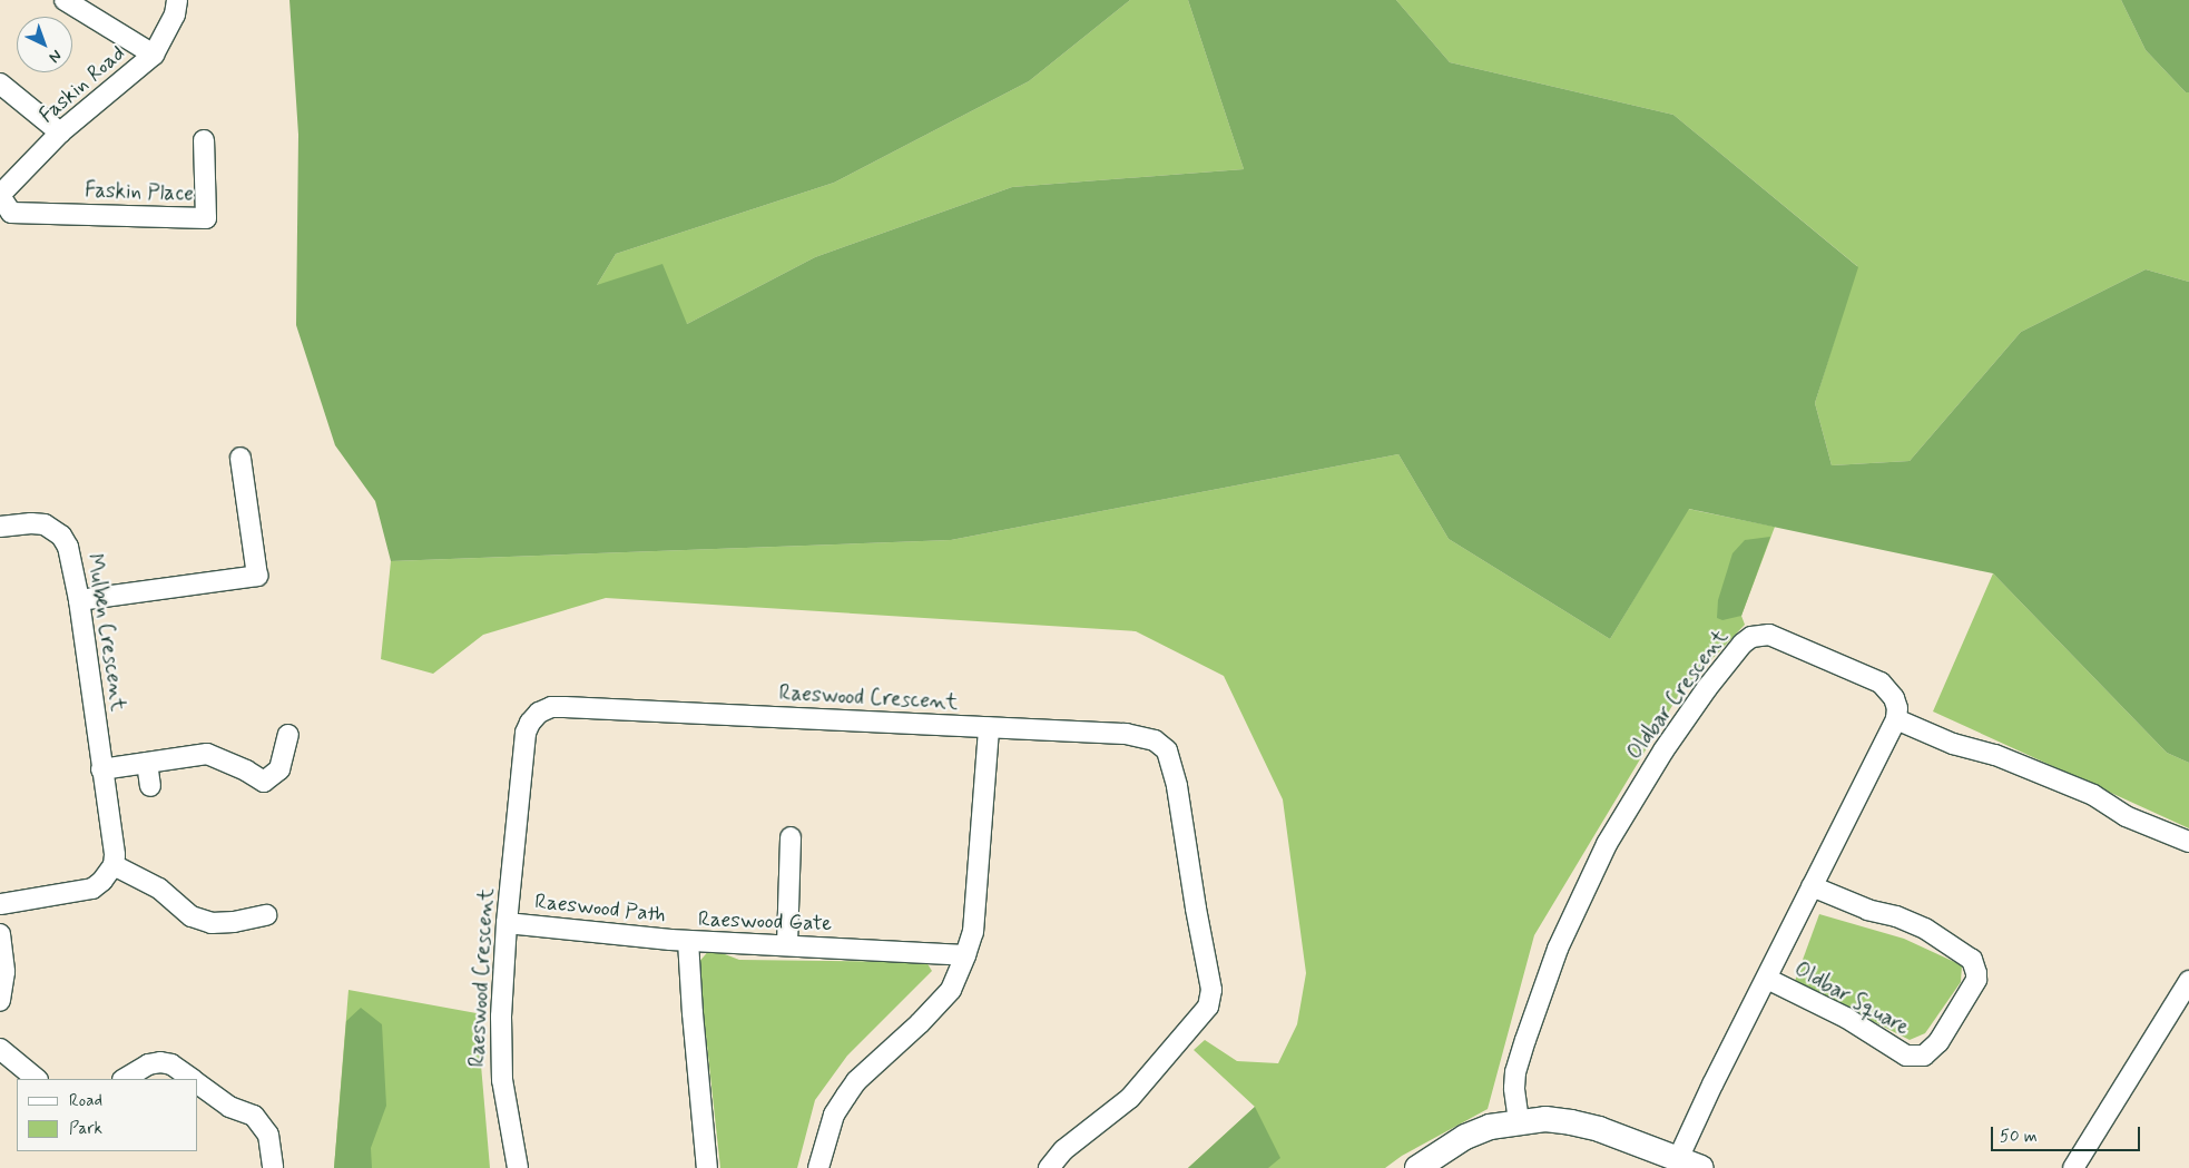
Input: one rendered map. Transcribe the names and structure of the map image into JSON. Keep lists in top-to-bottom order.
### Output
{
  "streets": {
    "street": [
      "Faskin Road",
      "Faskin Place",
      "Mulben Crescent",
      "Oldbar Crescent",
      "Raeswood Crescent",
      "Raeswood Path",
      "Raeswood Gate",
      "Oldbar Square"
    ]
  },
  "crossings": [
    ["Faskin Road", "Faskin Place"],
    ["Oldbar Crescent", "Oldbar Square"],
    ["Raeswood Crescent", "Raeswood Path"],
    ["Raeswood Path", "Raeswood Gate"]
  ],
  "legend": ["Road", "Park"],
  "scale_bar": "50 m",
  "north": "bottom right"
}
